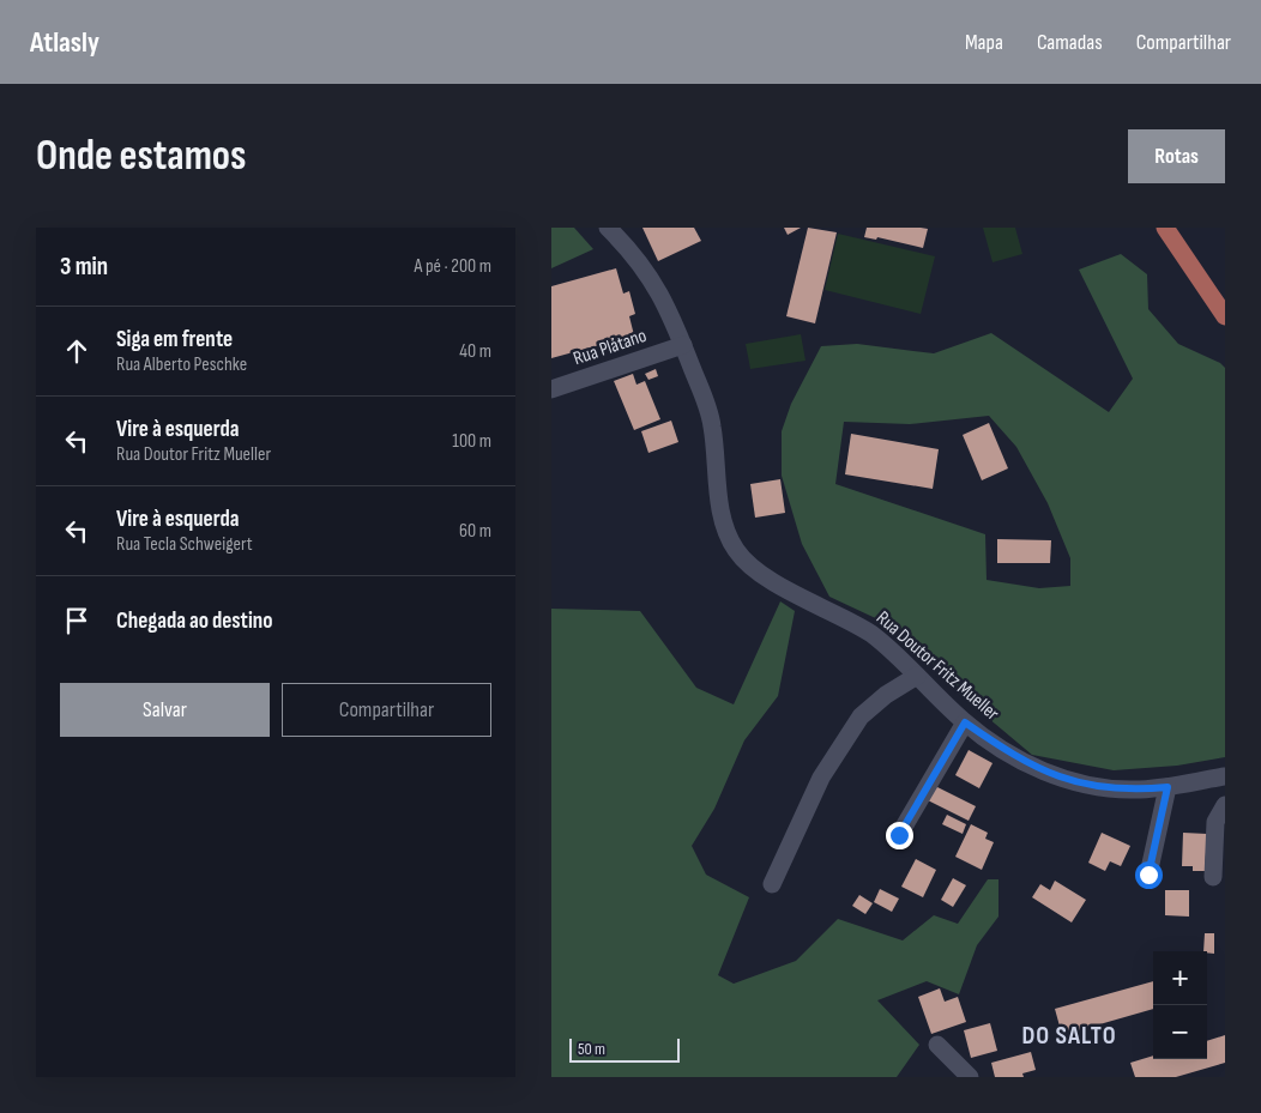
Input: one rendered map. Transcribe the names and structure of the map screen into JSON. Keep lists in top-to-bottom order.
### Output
{
  "streets": {
    "street": ["Rua Plátano", "Rua Doutor Fritz Mueller"]
  },
  "crossings": [
    ["Rua Plátano", "Rua Doutor Fritz Mueller"]
  ],
  "districts": ["DO SALTO"],
  "scale_bar": "50 m",
  "page": {
    "header": "Atlasly",
    "nav": ["Mapa", "Camadas", "Compartilhar"],
    "buttons": [
      "Rotas",
      ["Salvar", "Compartilhar"]
    ],
    "title": "Onde estamos",
    "heading": ["3 min", "A pé · 200 m"],
    "list": [
      ["Siga em frente", "Rua Alberto Peschke", "40 m"],
      ["Vire à esquerda", "Rua Doutor Fritz Mueller", "100 m"],
      ["Vire à esquerda", "Rua Tecla Schweigert", "60 m"],
      "Chegada ao destino"
    ],
    "map_buttons": ["+", "−"],
    "scale": "50 m"
  }
}
